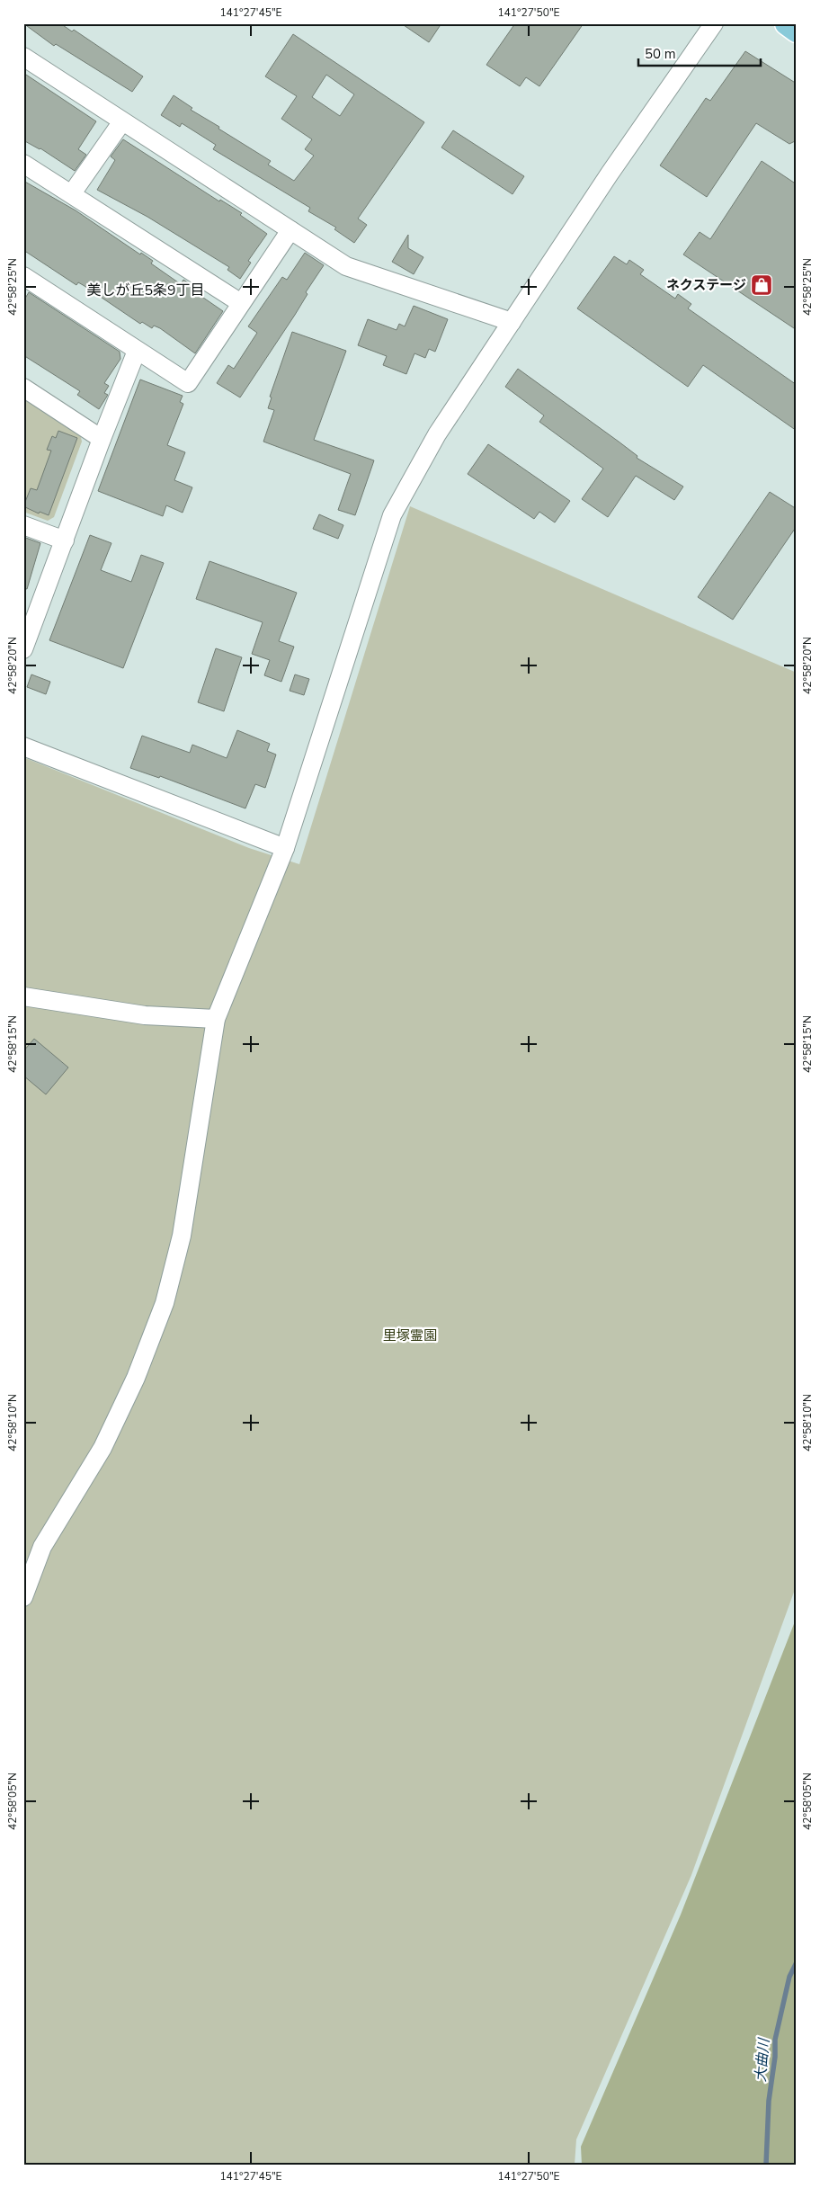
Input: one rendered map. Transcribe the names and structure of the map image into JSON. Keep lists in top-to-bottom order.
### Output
{
  "districts": ["美しが丘5条9丁目"],
  "water": ["大曲川"],
  "parks": ["里塚霊園"],
  "places": {
    "shop": ["ネクステージ"]
  },
  "scale_bar": "50 m",
  "coordinates": [
    "141°27'45\"E",
    "141°27'50\"E",
    "42°58'25\"N",
    "42°58'20\"N",
    "42°58'15\"N",
    "42°58'10\"N",
    "42°58'05\"N"
  ]
}
